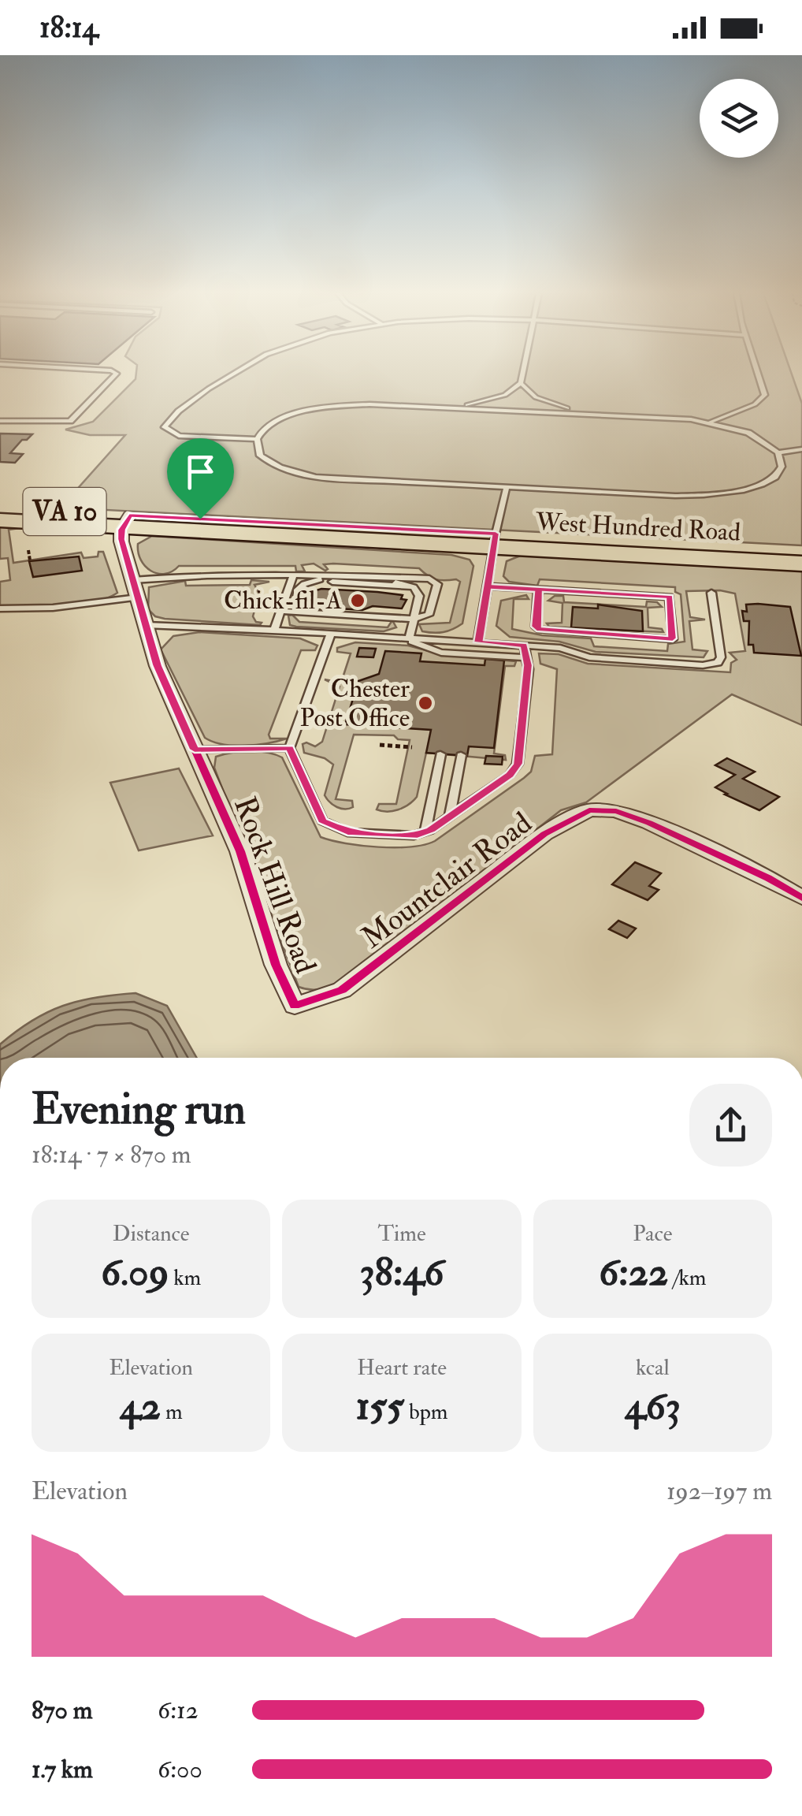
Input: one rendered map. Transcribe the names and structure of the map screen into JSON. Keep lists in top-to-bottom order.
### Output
{
  "streets": {
    "main road": ["VA 10", "West Hundred Road"],
    "street": ["Mountclair Road", "Rock Hill Road"]
  },
  "crossings": [
    ["West Hundred Road", "Rock Hill Road"],
    ["Mountclair Road", "Rock Hill Road"]
  ],
  "places": ["Chick-fil-A", "Chester Post Office"],
  "page": {
    "status": "18:14",
    "heading": ["Evening run", "18:14 · 7 × 870 m"],
    "stats": [
      ["Distance", "6.09 km"],
      ["Time", "38:46"],
      ["Pace", "6:22 /km"],
      ["Elevation", "42 m"],
      ["Heart rate", "155 bpm"],
      ["kcal", "463"]
    ],
    "chart": ["Elevation", "192–197 m"],
    "list": [
      {
        "name": "870 m",
        "note": "6:12"
      },
      {
        "name": "1.7 km",
        "note": "6:00"
      }
    ]
  }
}
